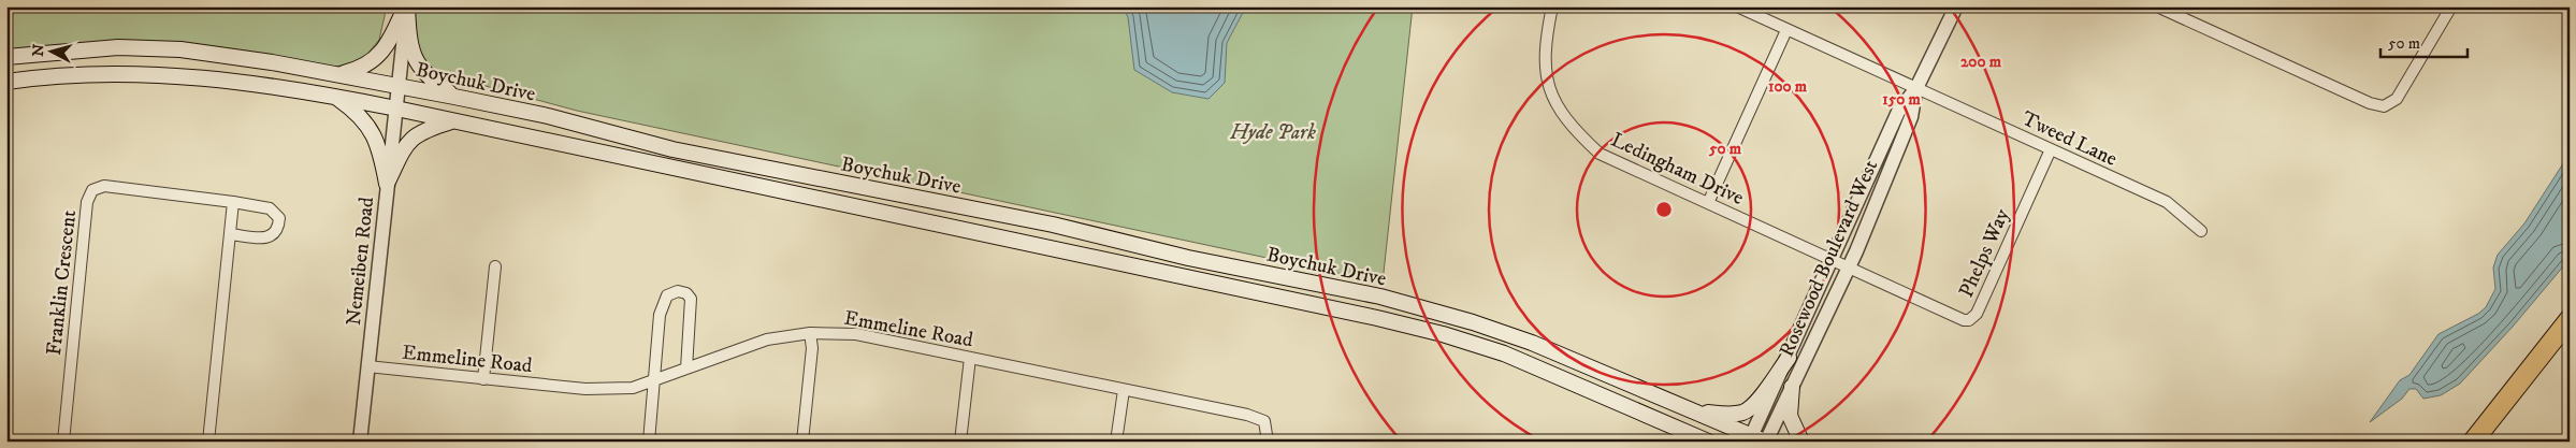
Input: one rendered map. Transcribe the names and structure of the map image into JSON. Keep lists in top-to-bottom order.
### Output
{
  "streets": {
    "main road": ["Boychuk Drive"],
    "street": [
      "Tweed Lane",
      "Ledingham Drive",
      "Phelps Way",
      "Rosewood Boulevard West",
      "Nemeiben Road",
      "Franklin Crescent",
      "Emmeline Road"
    ]
  },
  "crossings": [
    ["Boychuk Drive", "Rosewood Boulevard West"],
    ["Boychuk Drive", "Nemeiben Road"],
    ["Tweed Lane", "Phelps Way"],
    ["Tweed Lane", "Rosewood Boulevard West"],
    ["Ledingham Drive", "Phelps Way"],
    ["Ledingham Drive", "Rosewood Boulevard West"],
    ["Phelps Way", "Rosewood Boulevard West"],
    ["Nemeiben Road", "Emmeline Road"]
  ],
  "parks": ["Hyde Park"],
  "scale_bar": "50 m",
  "north": "left",
  "rings": [
    "200 m",
    "100 m",
    "150 m",
    "50 m"
  ]
}
